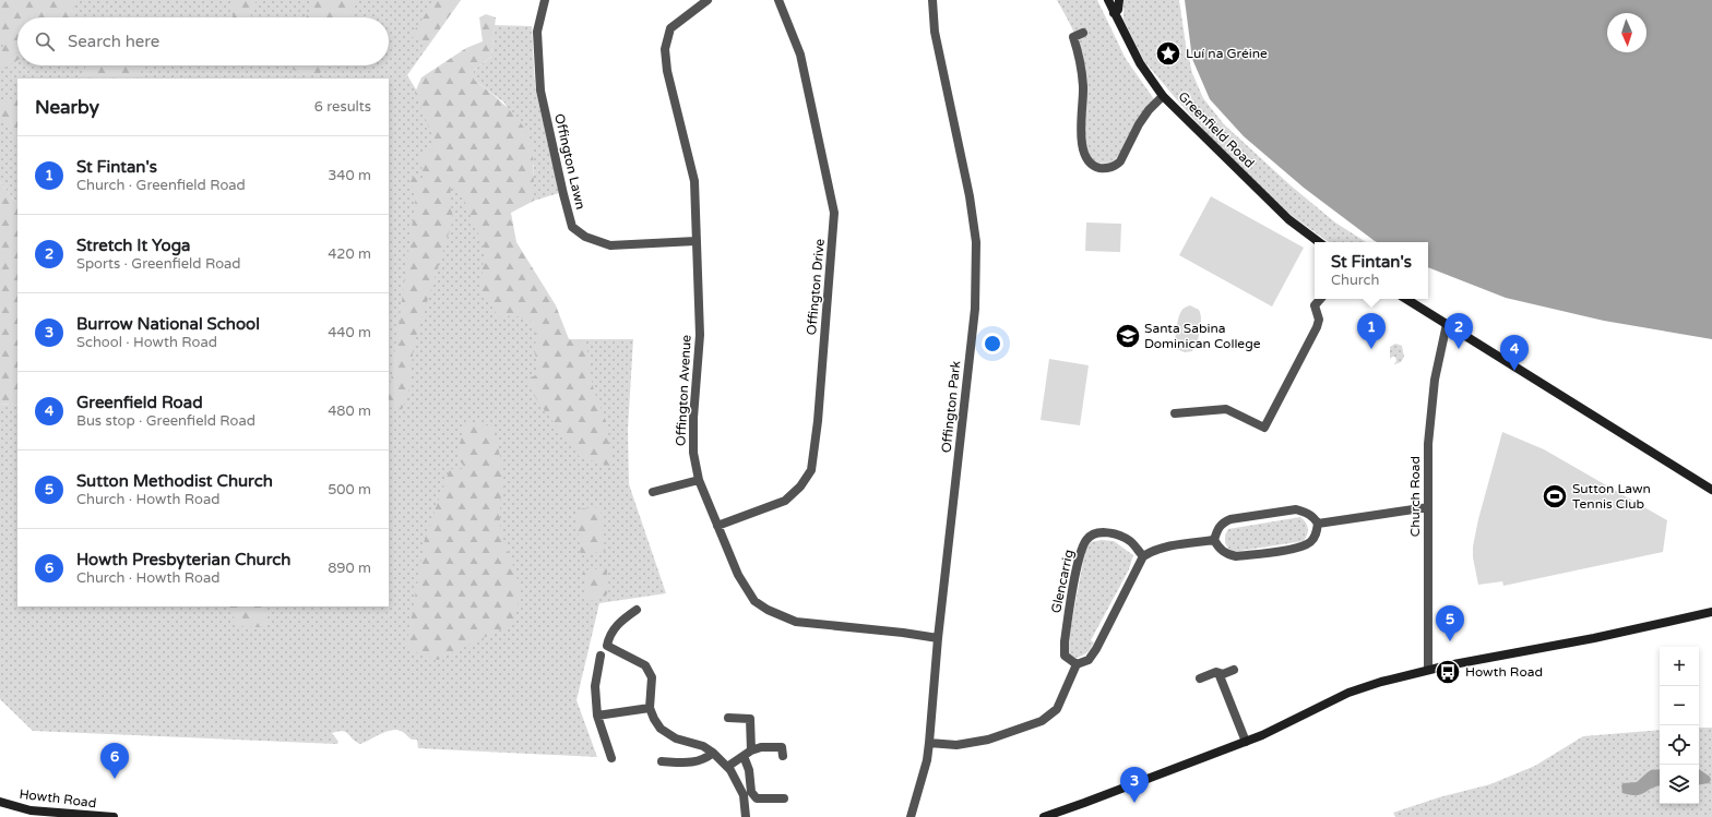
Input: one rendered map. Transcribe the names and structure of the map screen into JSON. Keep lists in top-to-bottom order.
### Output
{
  "streets": {
    "main road": ["Greenfield Road", "Howth Road"],
    "street": [
      "Offington Lawn",
      "Offington Drive",
      "Offington Avenue",
      "Offington Park",
      "Church Road",
      "Glencarrig"
    ]
  },
  "crossings": [
    ["Offington Lawn", "Offington Avenue"],
    ["Offington Drive", "Offington Avenue"],
    ["Offington Avenue", "Offington Park"]
  ],
  "places": {
    "place": ["Luí na Gréine"],
    "school or university": ["Santa Sabina Dominican College"],
    "sports": ["Sutton Lawn Tennis Club"],
    "bus stop": ["Howth Road"]
  },
  "north": "bottom",
  "page": {
    "search": "Search here",
    "heading": ["Nearby", "6 results"],
    "list": [
      {
        "mark": "1",
        "name": "St Fintan's",
        "note": "Church · Greenfield Road",
        "value": "340 m"
      },
      {
        "mark": "2",
        "name": "Stretch It Yoga",
        "note": "Sports · Greenfield Road",
        "value": "420 m"
      },
      {
        "mark": "3",
        "name": "Burrow National School",
        "note": "School · Howth Road",
        "value": "440 m"
      },
      {
        "mark": "4",
        "name": "Greenfield Road",
        "note": "Bus stop · Greenfield Road",
        "value": "480 m"
      },
      {
        "mark": "5",
        "name": "Sutton Methodist Church",
        "note": "Church · Howth Road",
        "value": "500 m"
      },
      {
        "mark": "6",
        "name": "Howth Presbyterian Church",
        "note": "Church · Howth Road",
        "value": "890 m"
      }
    ],
    "popup": ["St Fintan's", "Church"],
    "pins": [
      "1",
      "2",
      "4",
      "5",
      "6",
      "3"
    ],
    "map_buttons": ["+", "−"]
  }
}
